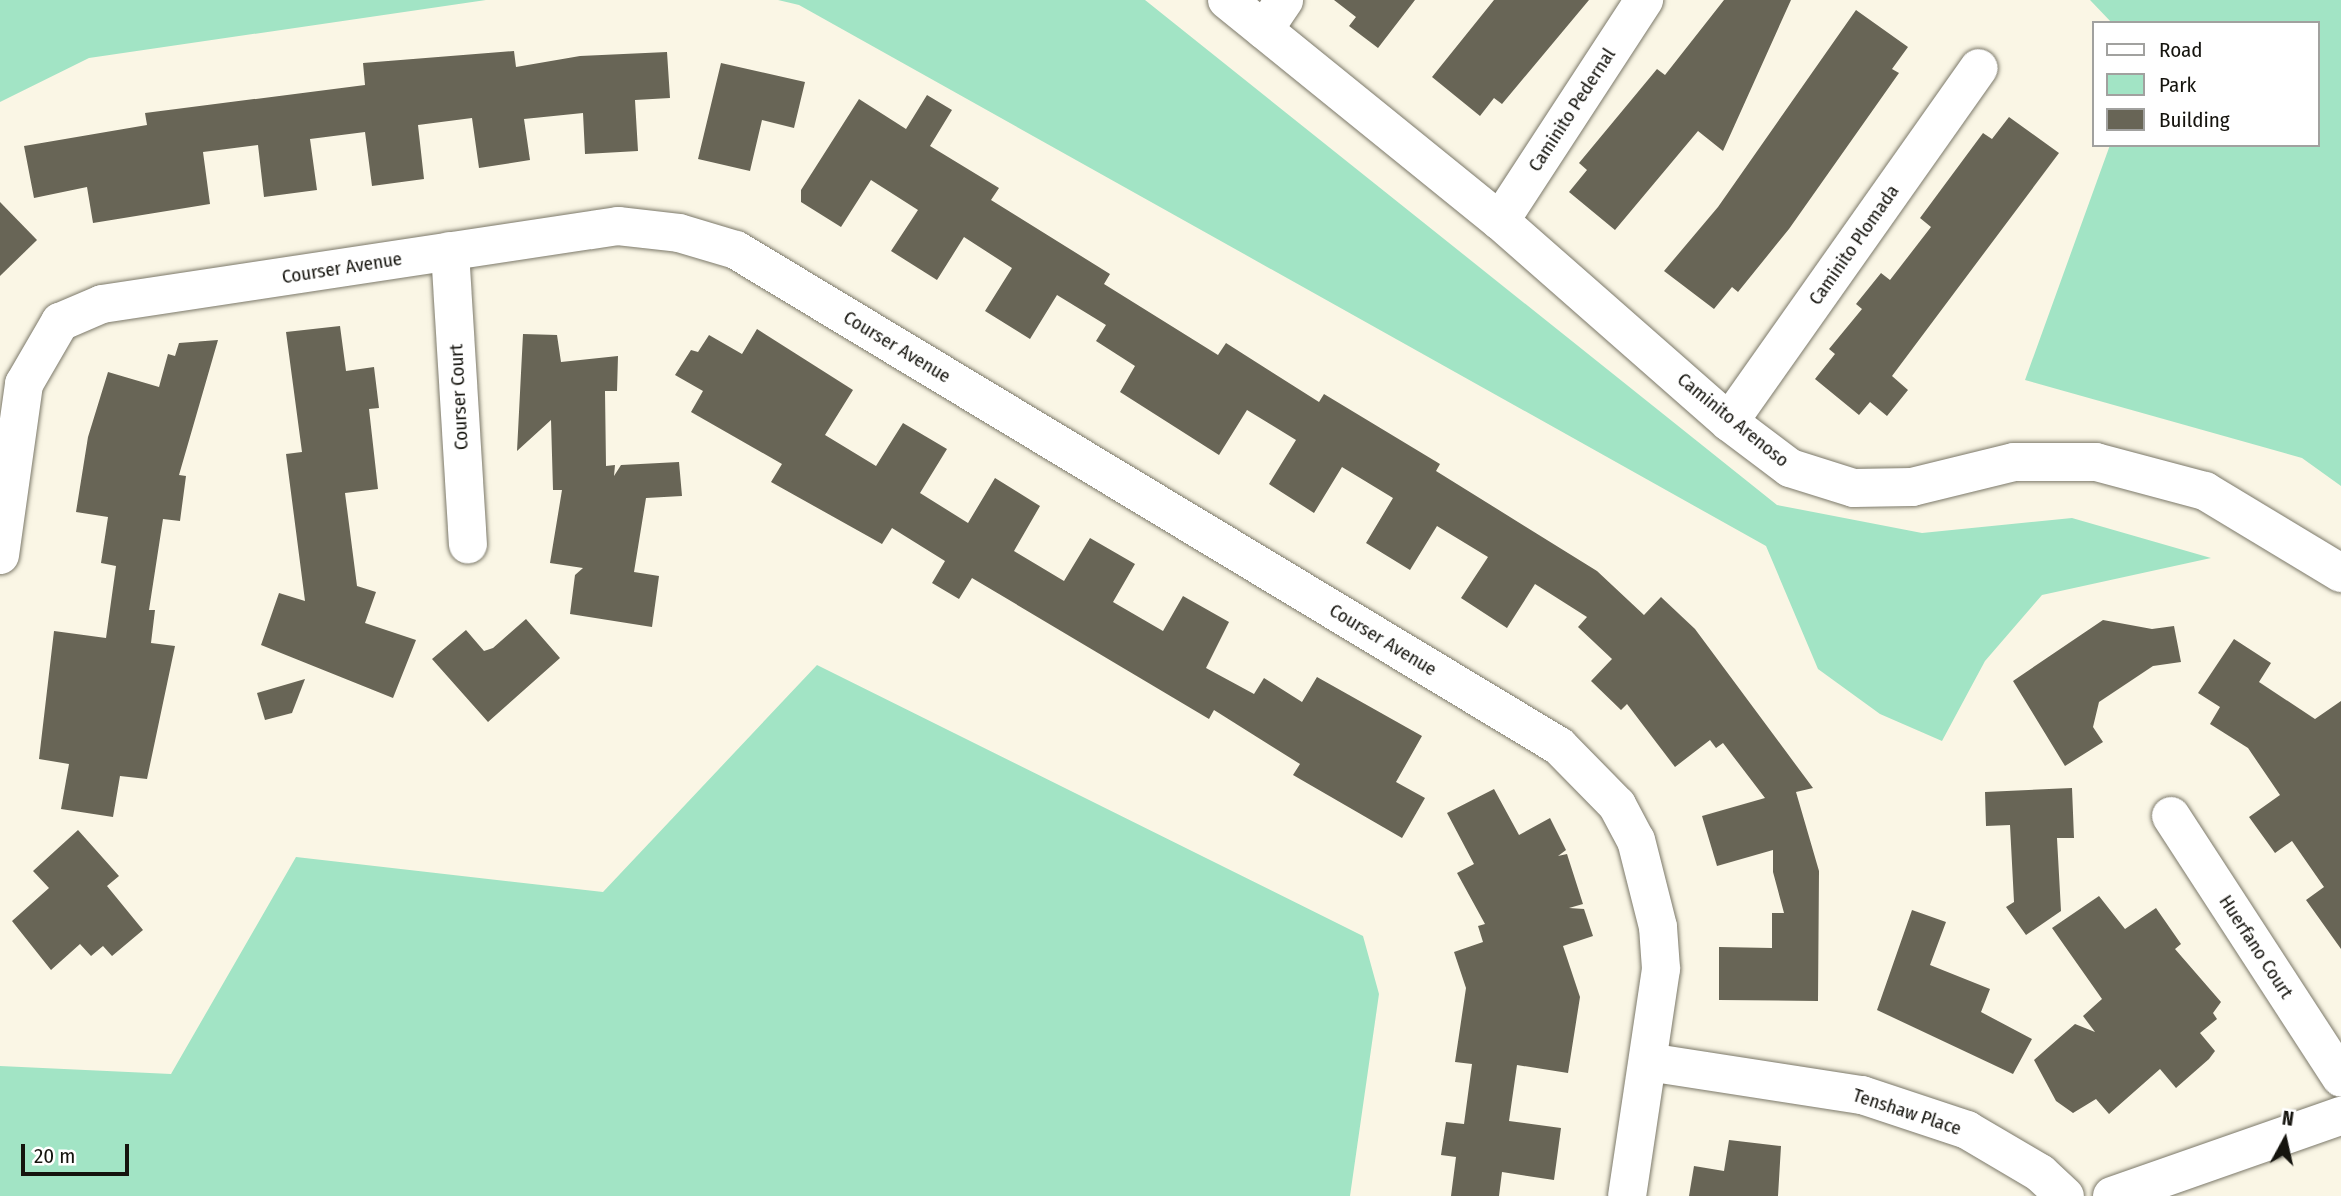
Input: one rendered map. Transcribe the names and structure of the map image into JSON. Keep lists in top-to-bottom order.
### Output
{
  "streets": {
    "street": [
      "Caminito Pedernal",
      "Caminito Plomada",
      "Courser Avenue",
      "Courser Court",
      "Caminito Arenoso",
      "Huerfano Court",
      "Tenshaw Place"
    ]
  },
  "crossings": [
    ["Caminito Pedernal", "Caminito Arenoso"],
    ["Caminito Plomada", "Caminito Arenoso"],
    ["Courser Avenue", "Courser Court"],
    ["Courser Avenue", "Tenshaw Place"]
  ],
  "legend": ["Road", "Park", "Building"],
  "scale_bar": "20 m",
  "north": "top"
}
